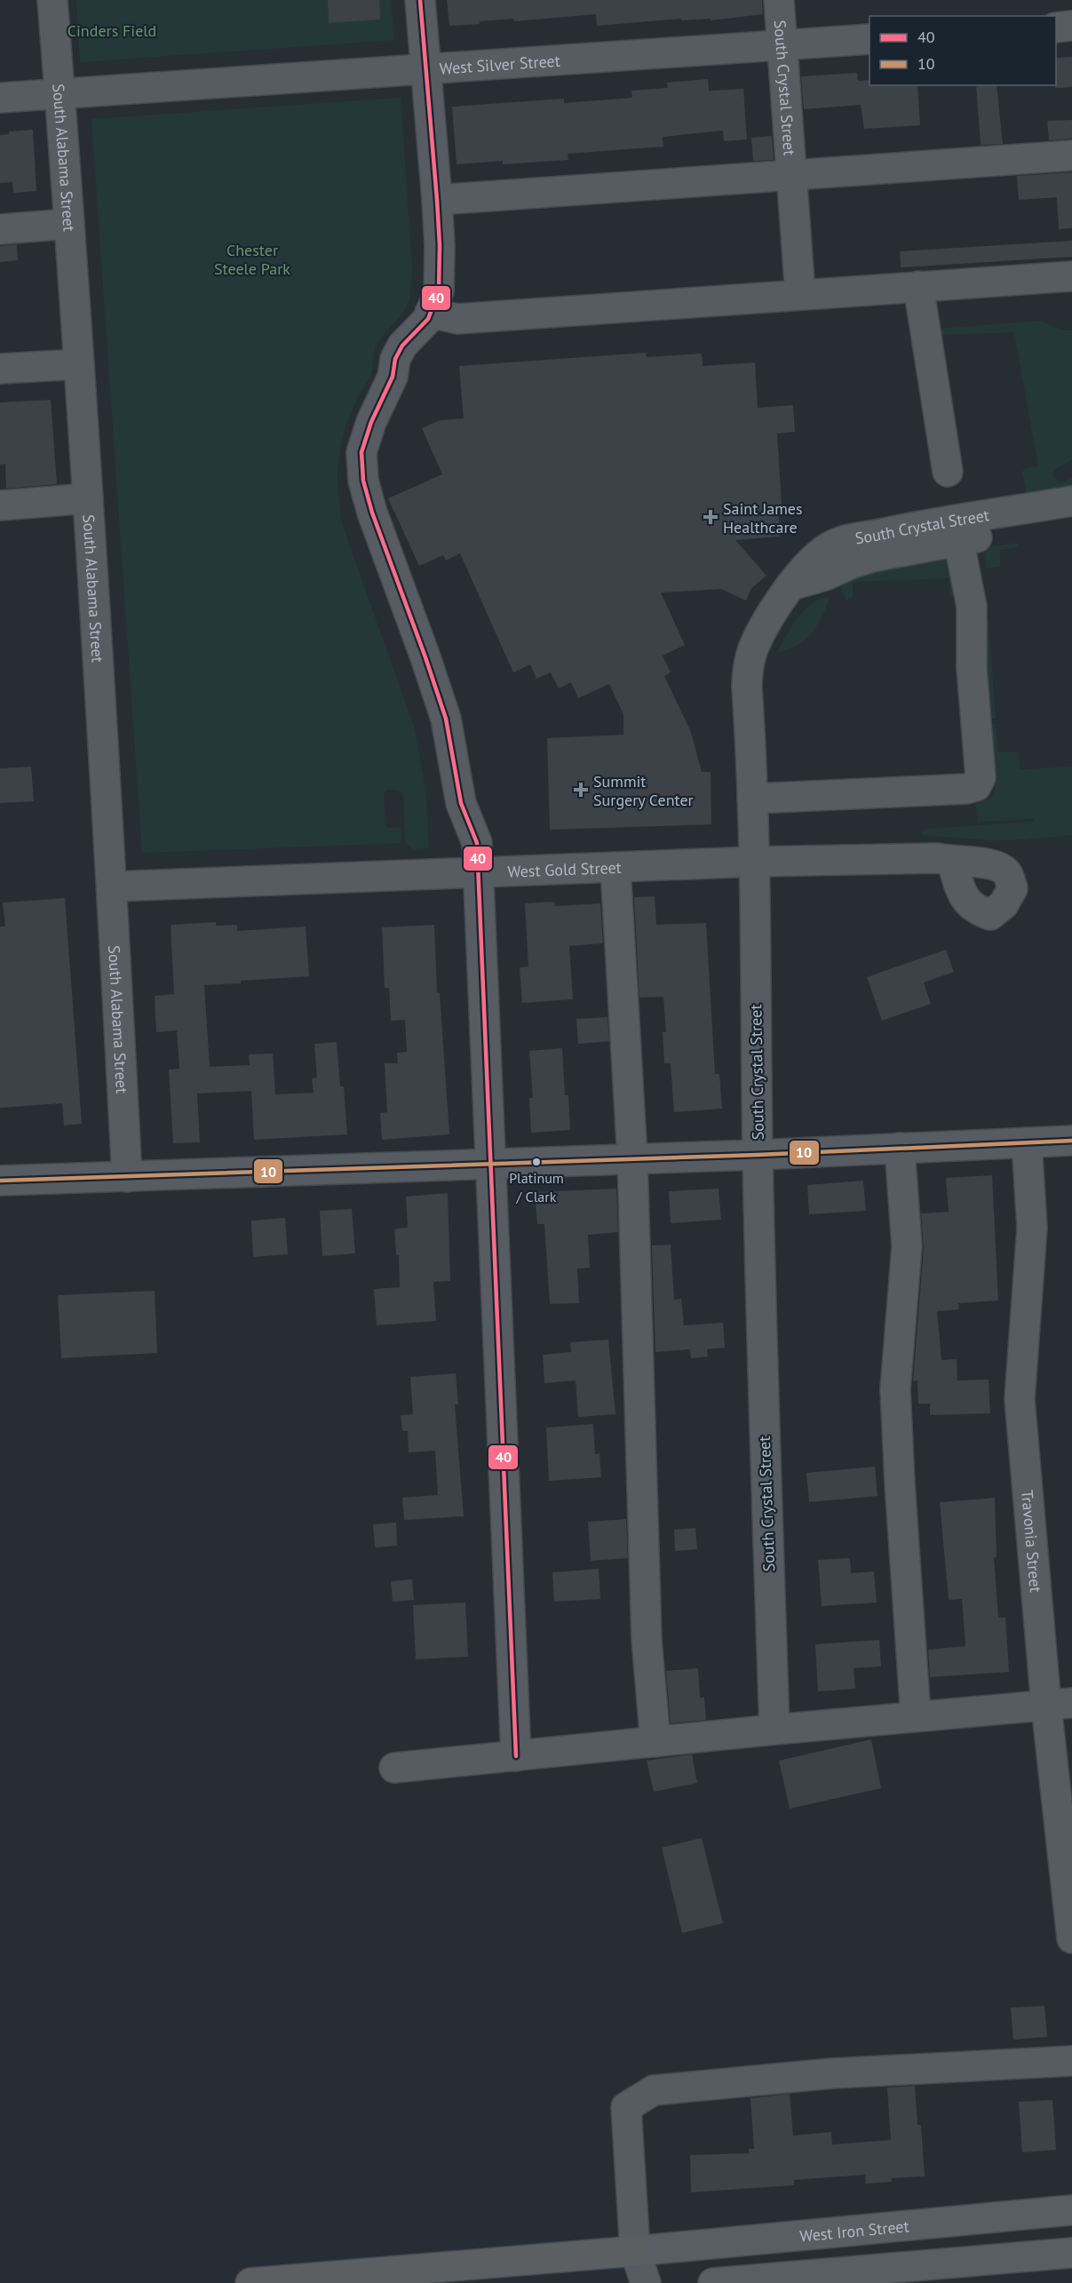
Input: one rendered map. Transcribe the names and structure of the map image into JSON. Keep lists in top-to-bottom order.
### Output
{
  "streets": {
    "main road": ["West Iron Street"],
    "street": [
      "West Silver Street",
      "South Crystal Street",
      "South Alabama Street",
      "West Gold Street",
      "Travonia Street"
    ]
  },
  "crossings": [
    ["West Silver Street", "South Crystal Street"],
    ["West Silver Street", "South Alabama Street"],
    ["South Crystal Street", "West Gold Street"],
    ["South Alabama Street", "West Gold Street"]
  ],
  "parks": ["Cinders Field", "Chester Steele Park"],
  "places": {
    "health": ["Saint James Healthcare", "Summit Surgery Center"],
    "other": ["Platinum / Clark"]
  },
  "lines": ["transit line 40", "transit line 10"],
  "legend": ["40", "10"]
}
